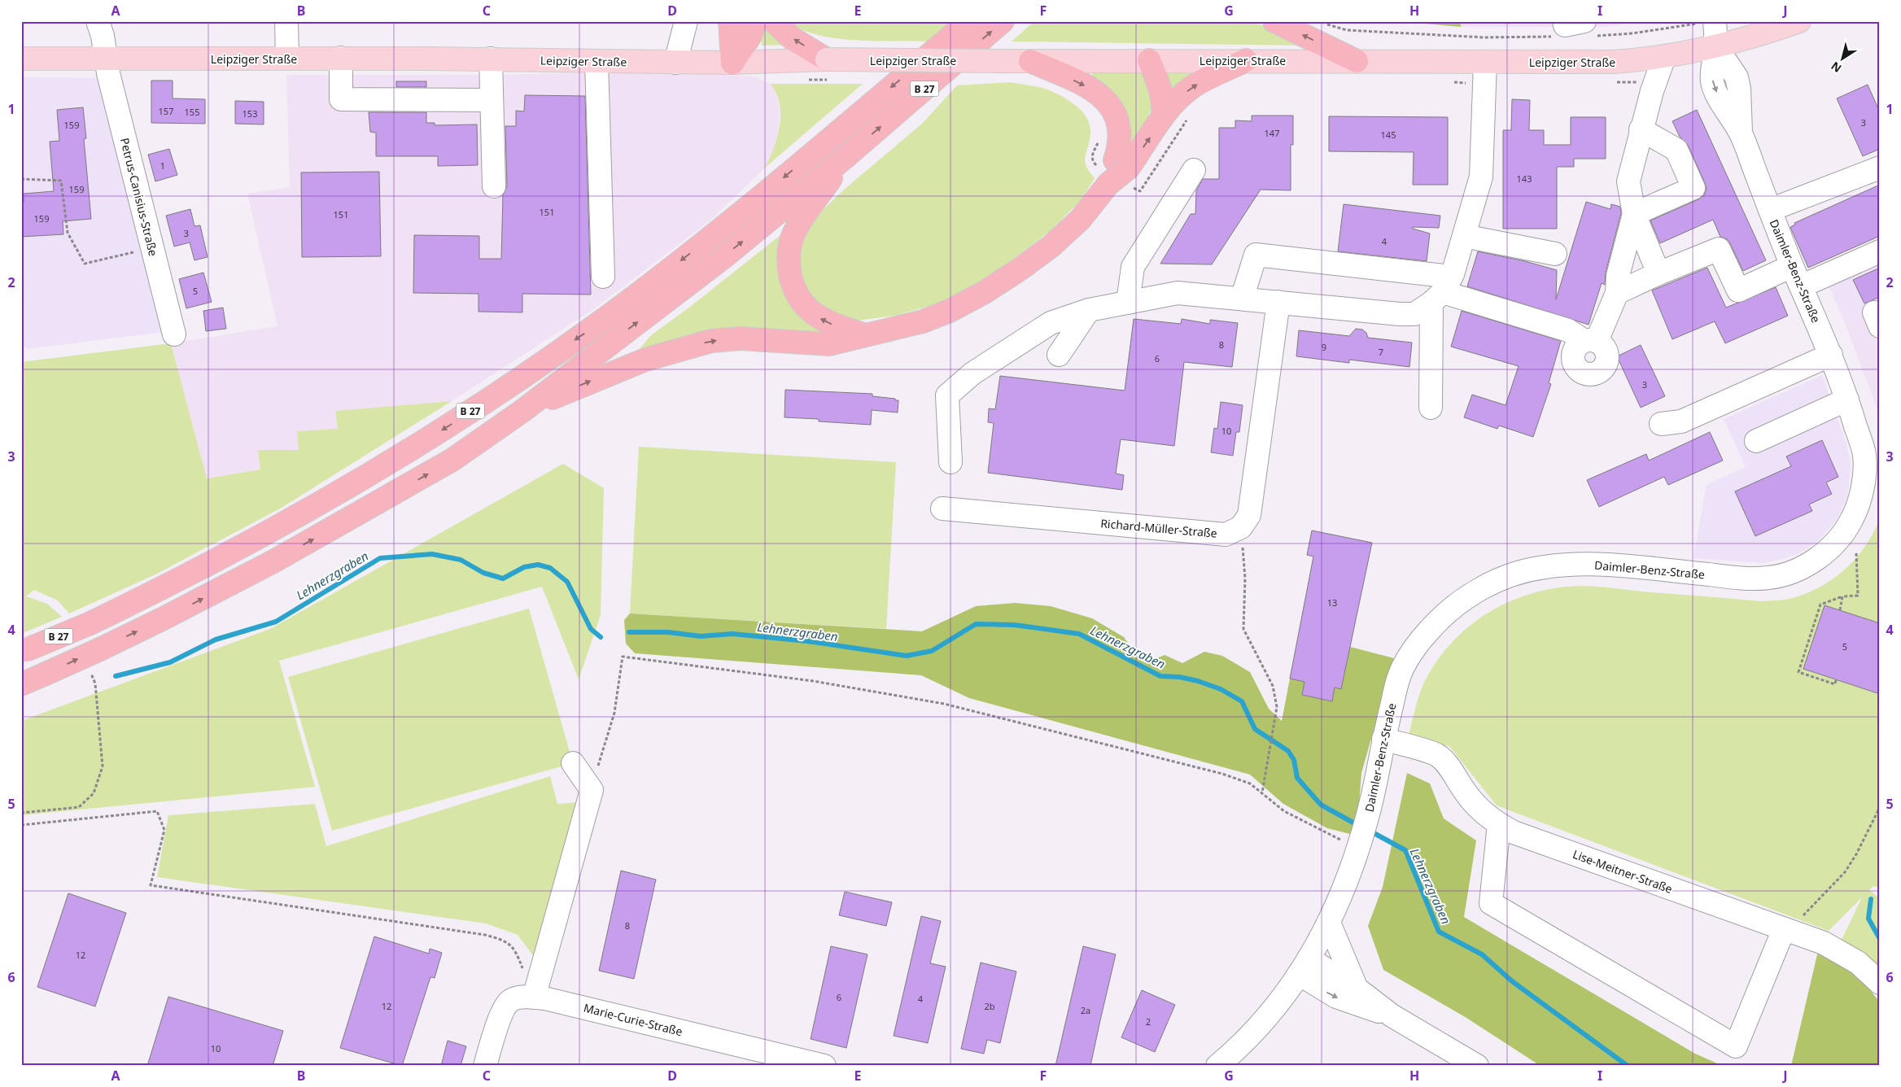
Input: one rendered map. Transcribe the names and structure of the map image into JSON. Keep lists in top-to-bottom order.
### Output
{
  "streets": {
    "highway": ["B 27"],
    "main road": ["Leipziger Straße"],
    "street": [
      "Petrus-Canisius-Straße",
      "Daimler-Benz-Straße",
      "Richard-Müller-Straße",
      "Lise-Meitner-Straße",
      "Marie-Curie-Straße"
    ]
  },
  "crossings": [
    ["Leipziger Straße", "Petrus-Canisius-Straße"],
    ["Leipziger Straße", "Daimler-Benz-Straße"],
    ["Daimler-Benz-Straße", "Lise-Meitner-Straße"]
  ],
  "water": ["Lehnerzgraben"],
  "house_numbers": [
    "157",
    "155",
    "153",
    "3",
    "159",
    "147",
    "145",
    "1",
    "143",
    "159",
    "151",
    "151",
    "159",
    "3",
    "4",
    "5",
    "8",
    "9",
    "7",
    "6",
    "3",
    "10",
    "13",
    "5",
    "8",
    "12",
    "6",
    "4",
    "12",
    "2b",
    "2a",
    "2",
    "10"
  ],
  "north": "bottom left",
  "grid": {
    "columns": [
      "A",
      "B",
      "C",
      "D",
      "E",
      "F",
      "G",
      "H",
      "I",
      "J"
    ],
    "rows": [
      "1",
      "2",
      "3",
      "4",
      "5",
      "6"
    ]
  }
}
